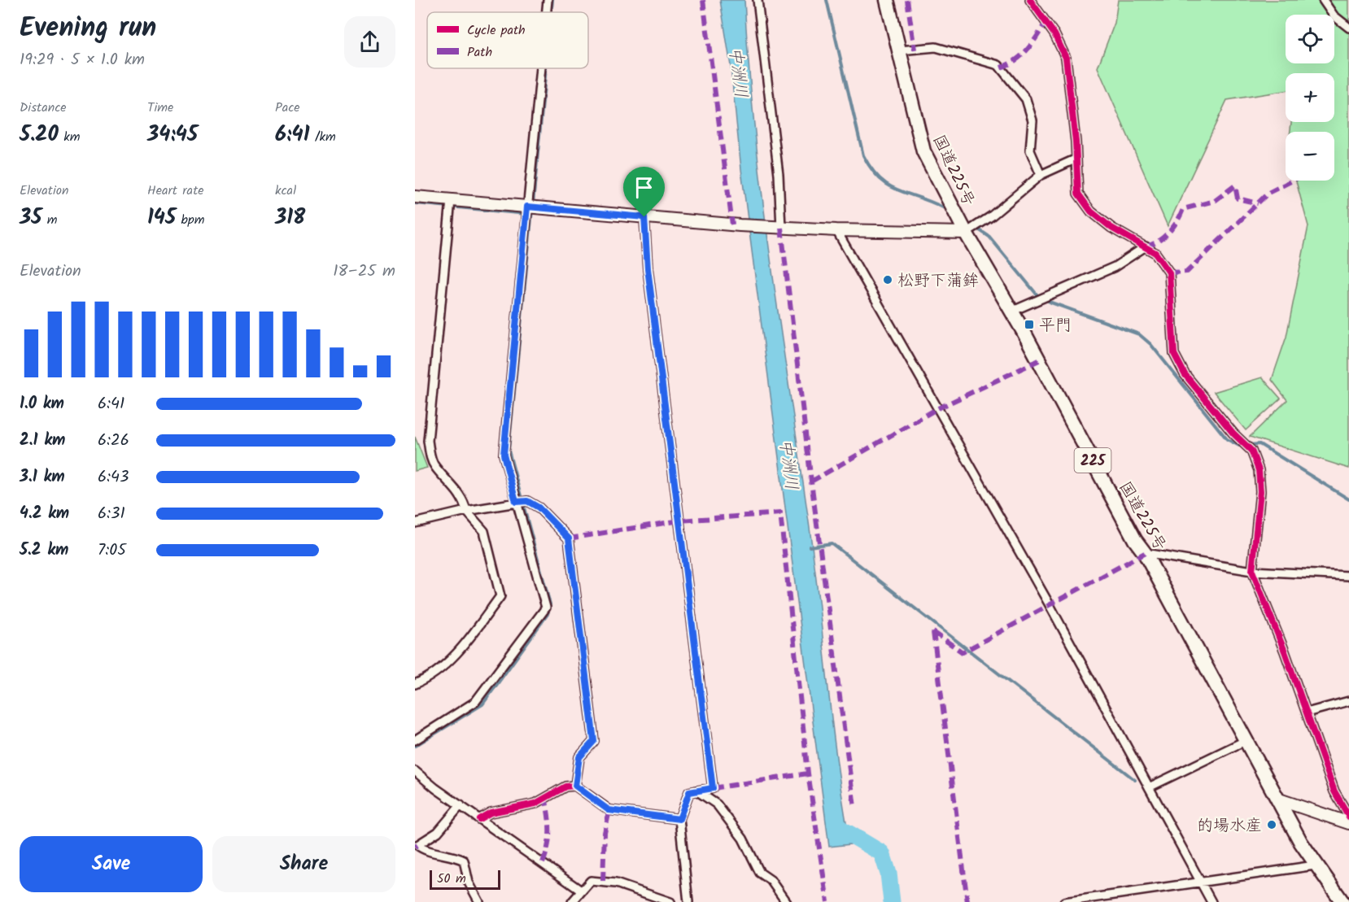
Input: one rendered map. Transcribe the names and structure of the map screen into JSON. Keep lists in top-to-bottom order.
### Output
{
  "streets": {
    "highway": ["国道225号", "225"]
  },
  "water": ["中洲川"],
  "places": {
    "other": ["松野下蒲鉾", "的場水産"],
    "transit": ["平門"]
  },
  "legend": ["Cycle path", "Path"],
  "scale_bar": "50 m",
  "page": {
    "heading": ["Evening run", "19:29 · 5 × 1.0 km"],
    "map_buttons": ["+", "−"],
    "stats": [
      ["Distance", "5.20 km"],
      ["Time", "34:45"],
      ["Pace", "6:41 /km"],
      ["Elevation", "35 m"],
      ["Heart rate", "145 bpm"],
      ["kcal", "318"]
    ],
    "chart": ["Elevation", "18–25 m"],
    "list": [
      {
        "name": "1.0 km",
        "note": "6:41"
      },
      {
        "name": "2.1 km",
        "note": "6:26"
      },
      {
        "name": "3.1 km",
        "note": "6:43"
      },
      {
        "name": "4.2 km",
        "note": "6:31"
      },
      {
        "name": "5.2 km",
        "note": "7:05"
      }
    ],
    "buttons": ["Save", "Share"],
    "scale": "50 m"
  }
}
